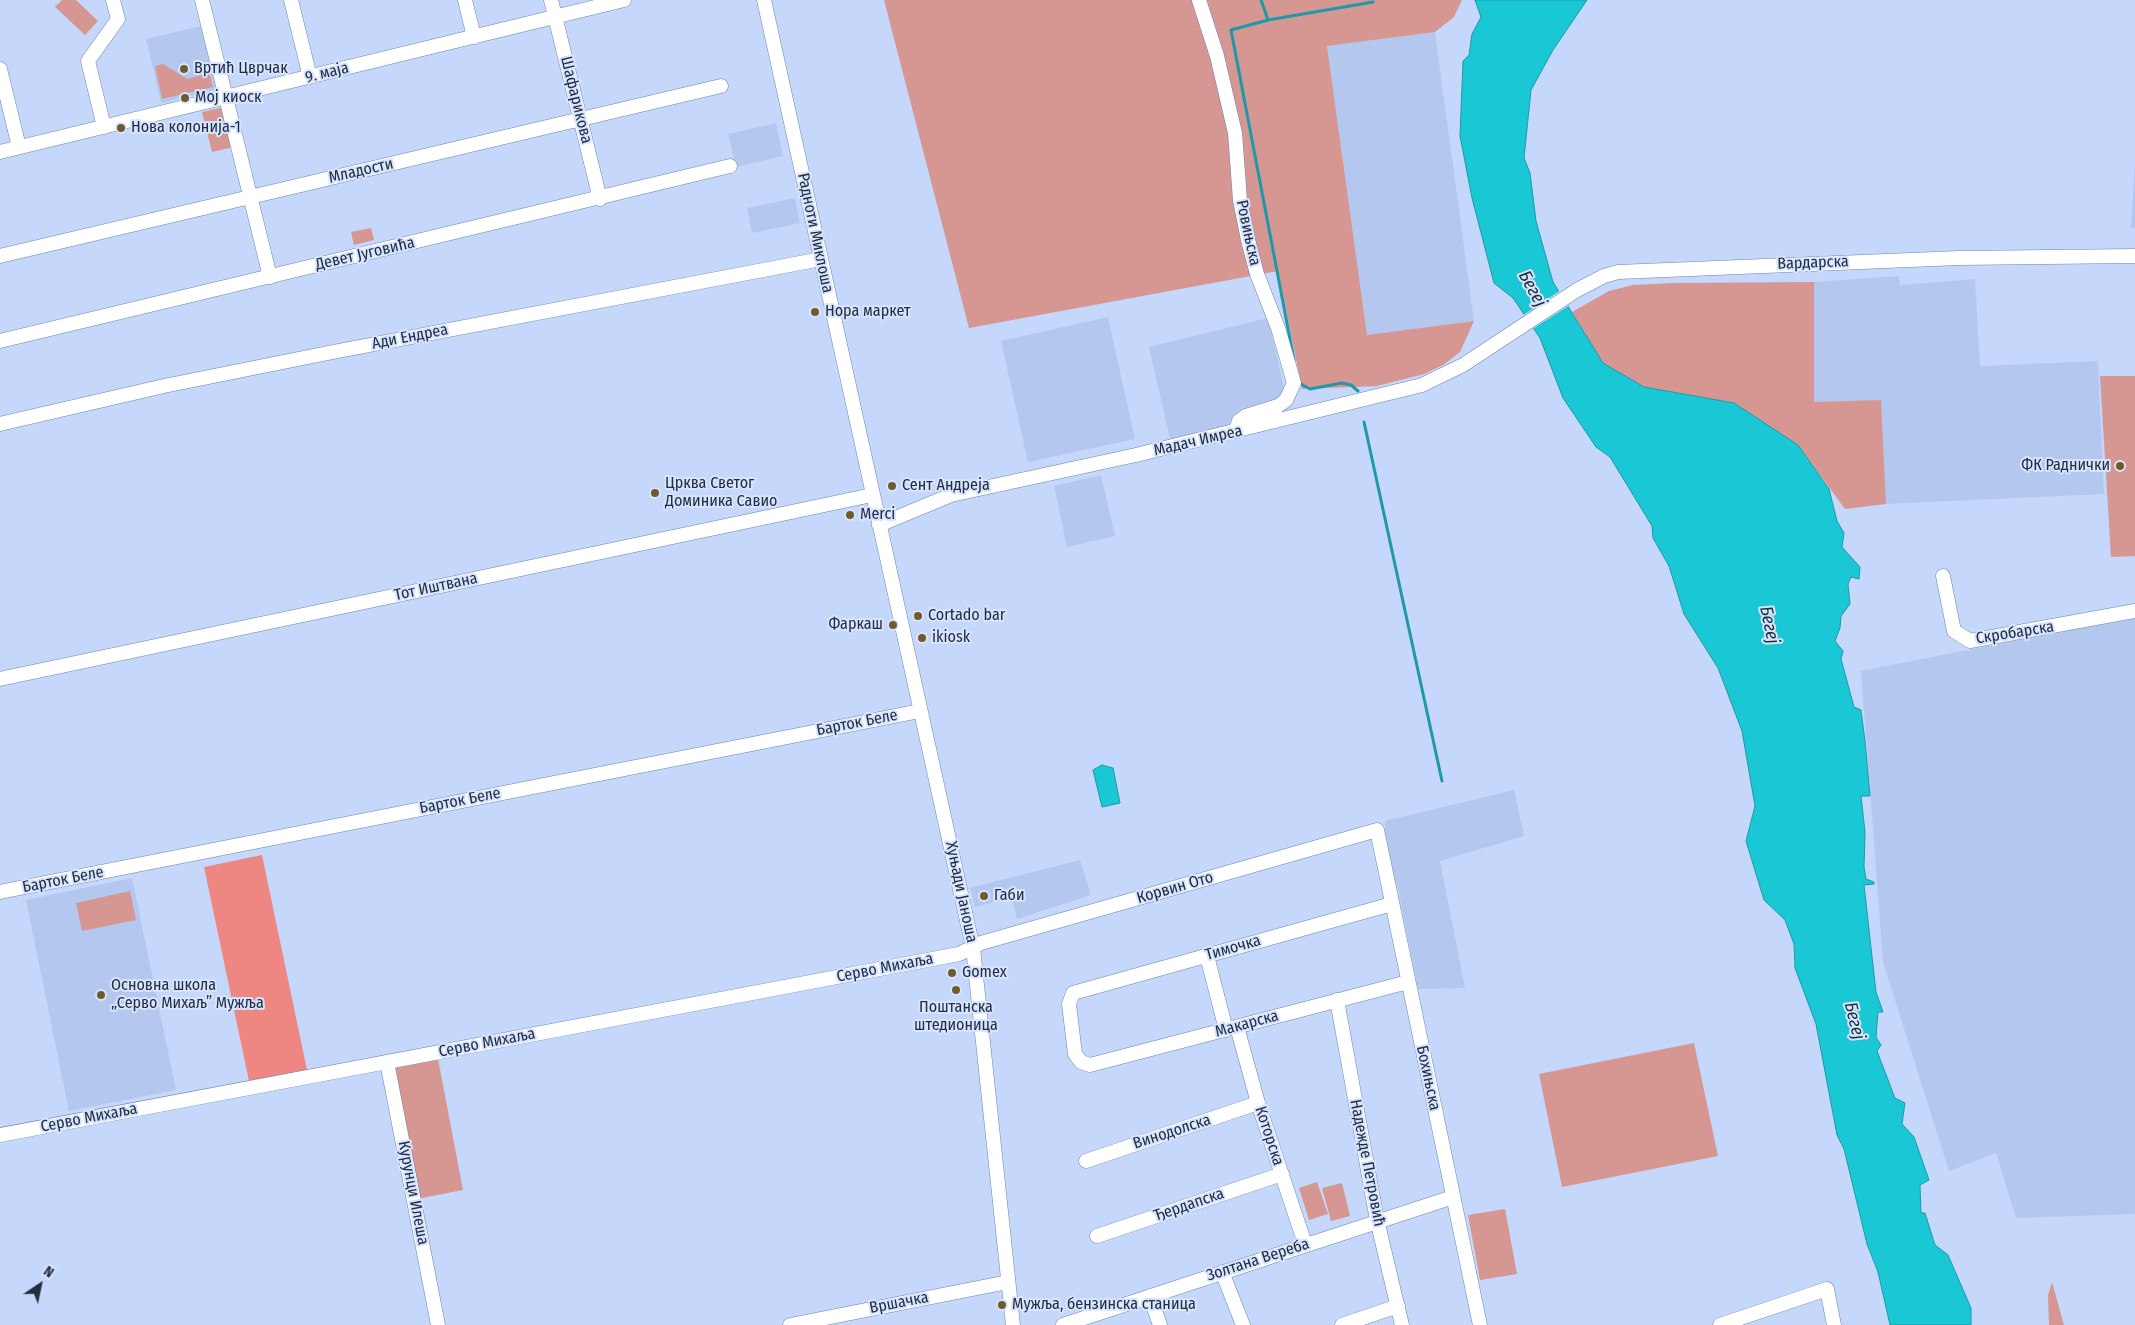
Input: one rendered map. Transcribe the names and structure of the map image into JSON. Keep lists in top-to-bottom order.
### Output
{
  "streets": {
    "street": [
      "9. маја",
      "Шафарикова",
      "Младости",
      "Радноти Миклоша",
      "Ровињска",
      "Девет Југовића",
      "Вардарска",
      "Ади Ендреа",
      "Мадач Имреа",
      "Тот Иштвана",
      "Скробарска",
      "Барток Беле",
      "Корвин Ото",
      "Хуњади Јаноша",
      "Тимочка",
      "Серво Михаља",
      "Макарска",
      "Бохињска",
      "Винодолска",
      "Которска",
      "Надежде Петровић",
      "Курунци Илеша",
      "Ђердапска",
      "Золтана Вереба",
      "Вршачка"
    ]
  },
  "crossings": [
    ["9. маја", "Шафарикова"],
    ["Шафарикова", "Младости"],
    ["Шафарикова", "Девет Југовића"],
    ["Радноти Миклоша", "Ади Ендреа"],
    ["Радноти Миклоша", "Тот Иштвана"],
    ["Радноти Миклоша", "Хуњади Јаноша"],
    ["Ровињска", "Мадач Имреа"],
    ["Вардарска", "Мадач Имреа"],
    ["Мадач Имреа", "Хуњади Јаноша"],
    ["Тот Иштвана", "Хуњади Јаноша"],
    ["Барток Беле", "Хуњади Јаноша"],
    ["Корвин Ото", "Хуњади Јаноша"],
    ["Корвин Ото", "Серво Михаља"],
    ["Корвин Ото", "Бохињска"],
    ["Хуњади Јаноша", "Серво Михаља"],
    ["Хуњади Јаноша", "Вршачка"],
    ["Тимочка", "Макарска"],
    ["Тимочка", "Бохињска"],
    ["Тимочка", "Которска"],
    ["Серво Михаља", "Курунци Илеша"],
    ["Макарска", "Бохињска"],
    ["Макарска", "Которска"],
    ["Макарска", "Надежде Петровић"],
    ["Бохињска", "Золтана Вереба"],
    ["Винодолска", "Которска"],
    ["Которска", "Ђердапска"],
    ["Которска", "Золтана Вереба"],
    ["Надежде Петровић", "Золтана Вереба"]
  ],
  "water": ["Бегеј"],
  "places": [
    "Вртић Цврчак",
    "Мој киоск",
    "Нова колонија-1",
    "Нора маркет",
    "ФК Раднички",
    "Сент Андреја",
    "Црква Светог Доминика Савио",
    "Merci",
    "Cortado bar",
    "Фаркаш",
    "ikiosk",
    "Габи",
    "Gomex",
    "Поштанска штедионица",
    "Основна школа „Серво Михаљ” Мужља",
    "Мужља, бензинска станица"
  ],
  "north": "top right"
}
